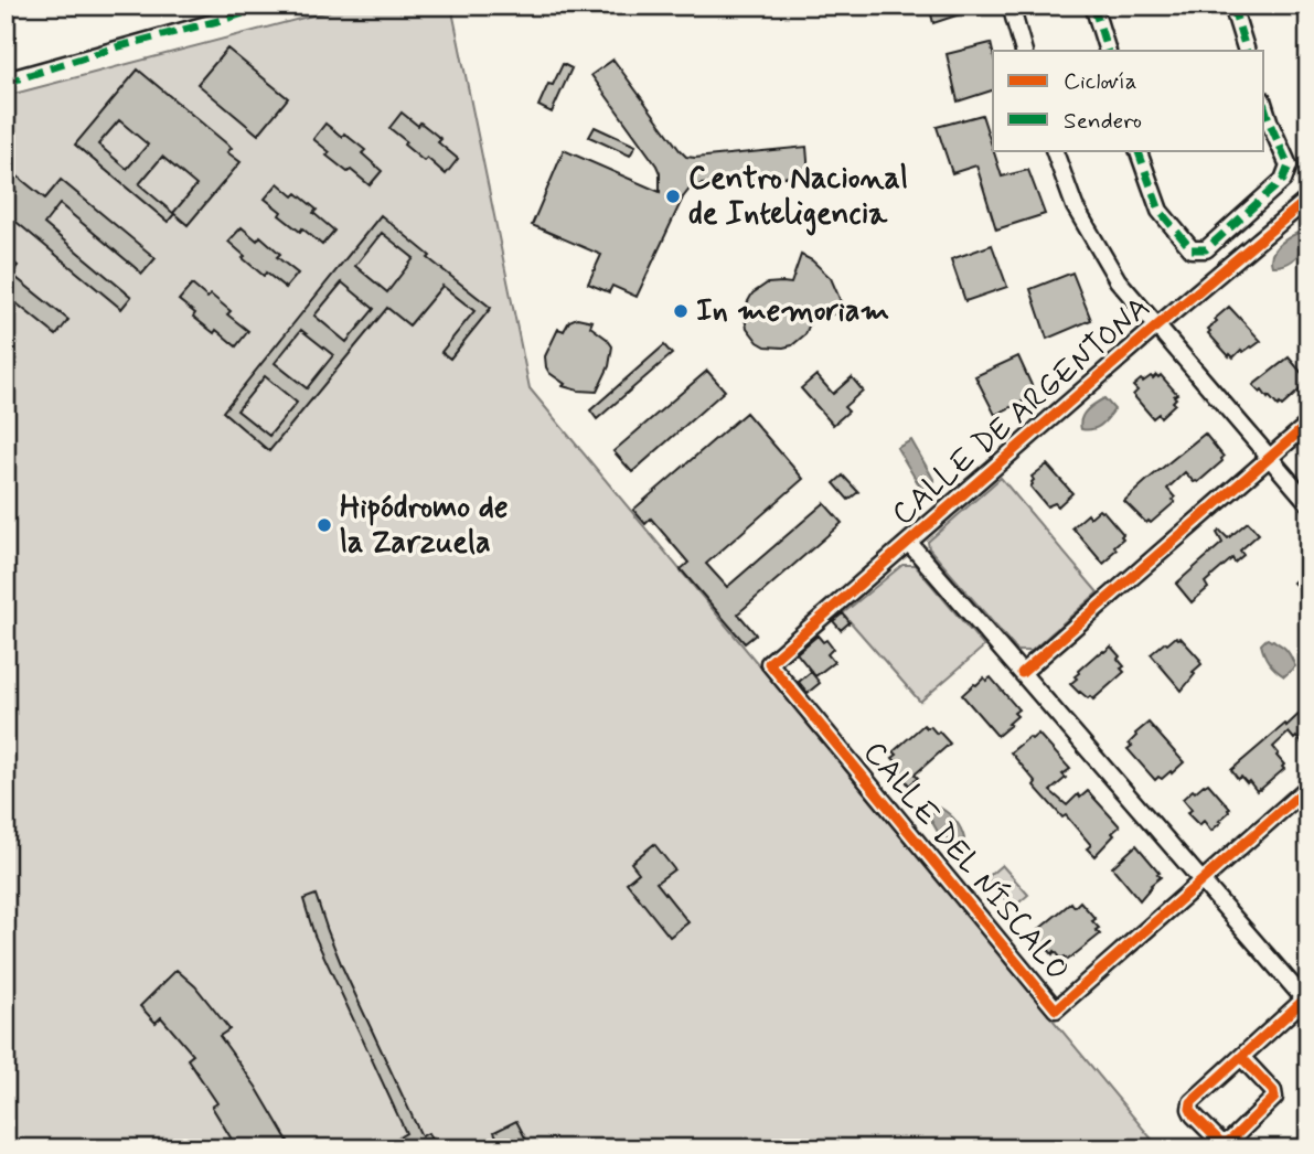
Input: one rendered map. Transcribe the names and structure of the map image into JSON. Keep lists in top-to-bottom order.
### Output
{
  "streets": {
    "street": ["CALLE DE ARGENTONA", "CALLE DEL NÍSCALO"]
  },
  "crossings": [
    ["CALLE DE ARGENTONA", "CALLE DEL NÍSCALO"]
  ],
  "places": ["Centro Nacional de Inteligencia", "In memoriam", "Hipódromo de la Zarzuela"],
  "legend": ["Ciclovía", "Sendero"]
}
